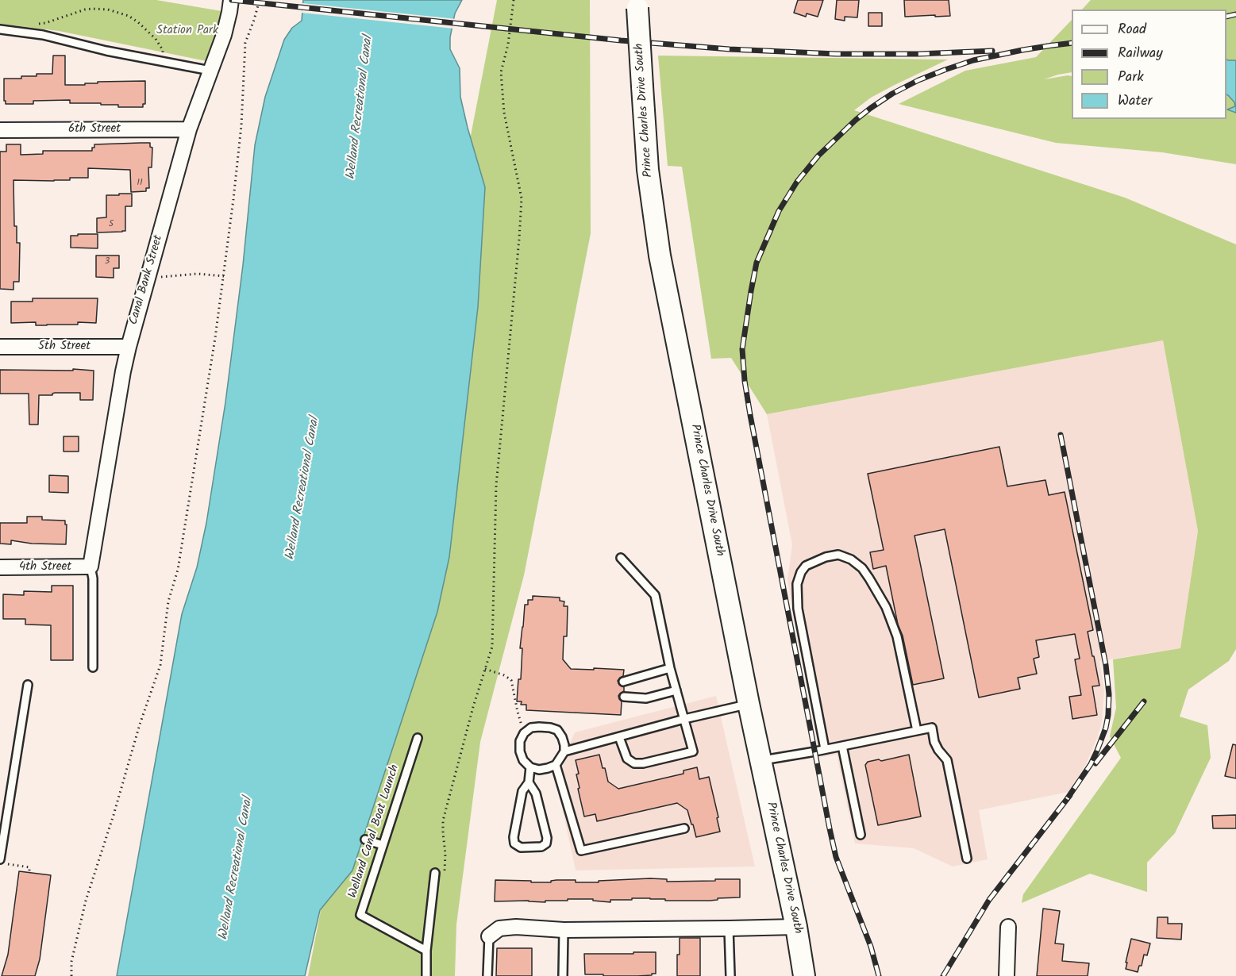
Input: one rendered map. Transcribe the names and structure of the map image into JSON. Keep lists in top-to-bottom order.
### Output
{
  "streets": {
    "main road": ["Prince Charles Drive South"],
    "street": [
      "6th Street",
      "Canal Bank Street",
      "5th Street",
      "4th Street"
    ],
    "lane": ["Welland Canal Boat Launch"]
  },
  "crossings": [
    ["6th Street", "Canal Bank Street"],
    ["Canal Bank Street", "5th Street"],
    ["Canal Bank Street", "4th Street"]
  ],
  "water": ["Welland Recreational Canal"],
  "parks": ["Station Park"],
  "house_numbers": ["11", "5", "3"],
  "legend": [
    "Road",
    "Railway",
    "Park",
    "Water"
  ]
}
